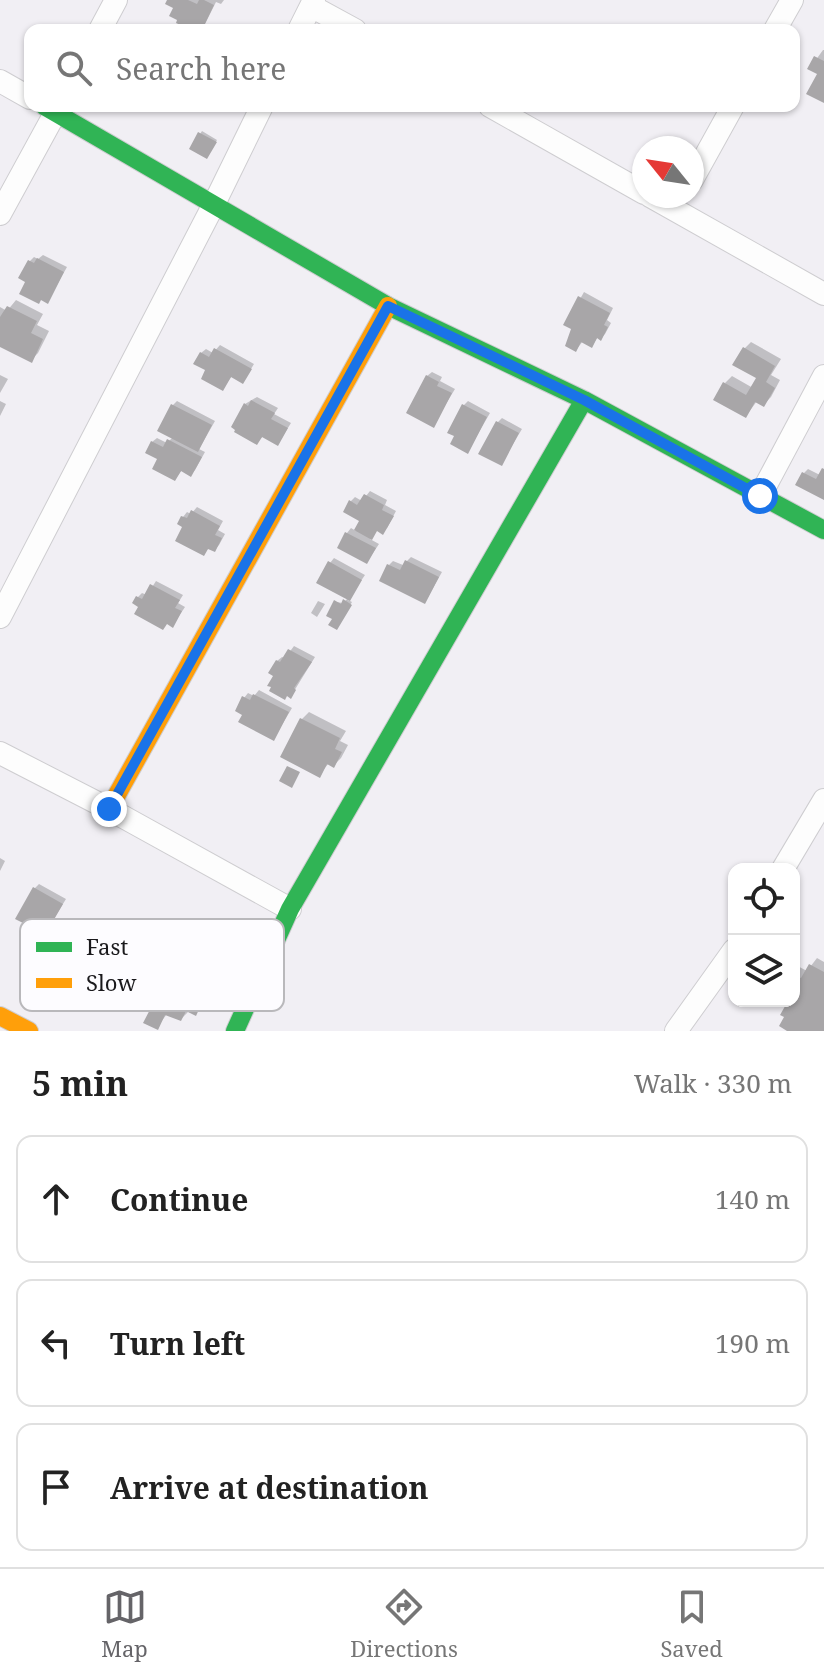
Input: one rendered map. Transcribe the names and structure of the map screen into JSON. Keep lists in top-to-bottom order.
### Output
{
  "legend": ["Fast", "Slow"],
  "north": "top left",
  "page": {
    "search": "Search here",
    "heading": ["5 min", "Walk · 330 m"],
    "list": [
      ["Continue", "140 m"],
      ["Turn left", "190 m"],
      "Arrive at destination"
    ],
    "nav": ["Map", "Directions", "Saved"]
  }
}
